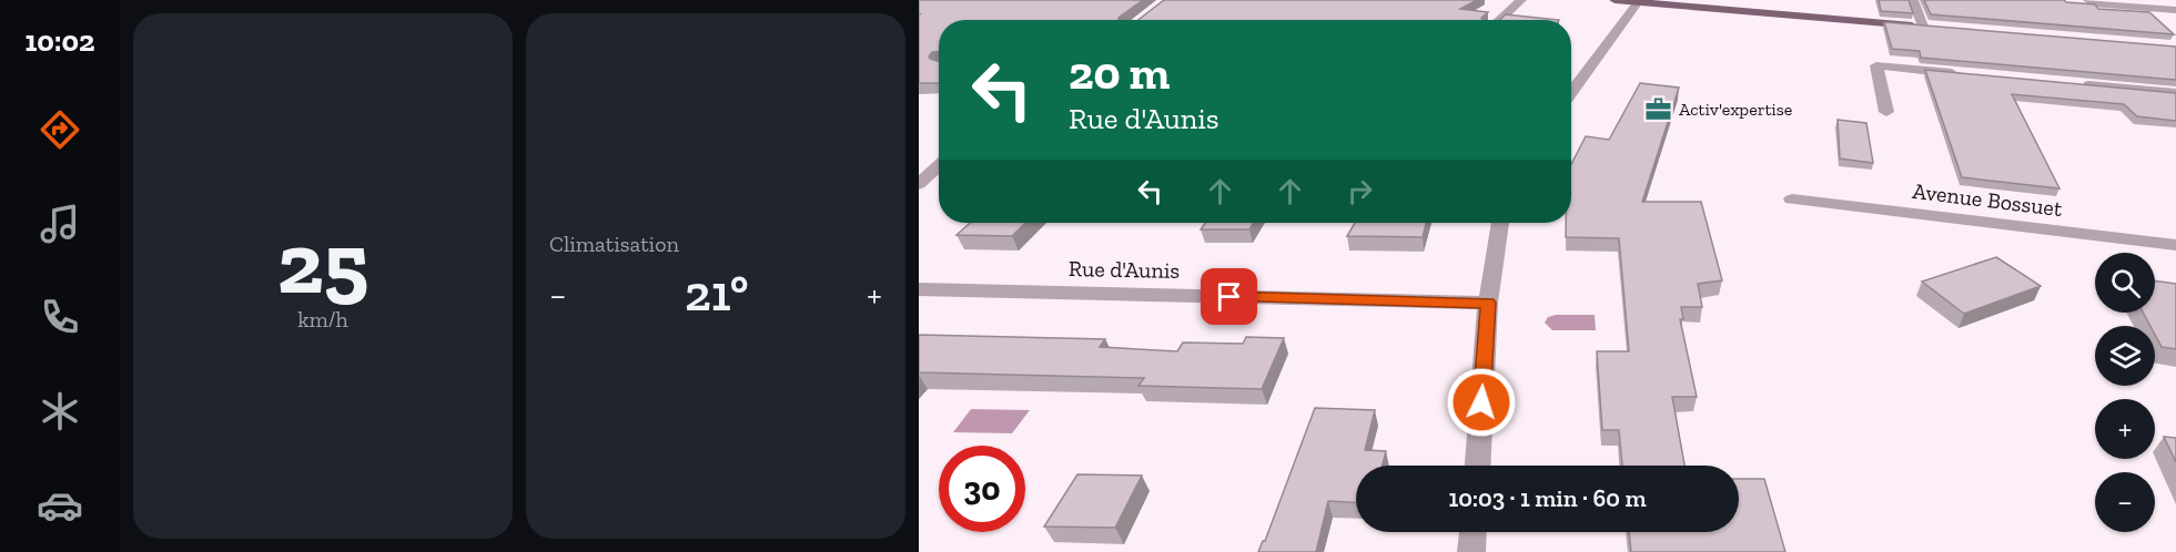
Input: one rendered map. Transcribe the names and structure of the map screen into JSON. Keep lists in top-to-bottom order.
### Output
{
  "streets": {
    "street": ["Avenue Bossuet", "Rue d'Aunis"]
  },
  "places": {
    "office": ["Activ'expertise"]
  },
  "page": {
    "tabs": "10:02",
    "tile": [
      ["25", "km/h"],
      "Climatisation"
    ],
    "turn": ["20 m", "Rue d'Aunis"],
    "map_buttons": ["+", "−"],
    "heat": ["−", "21°", "+"],
    "limit": "30",
    "trip": "10:03 · 1 min · 60 m"
  }
}
